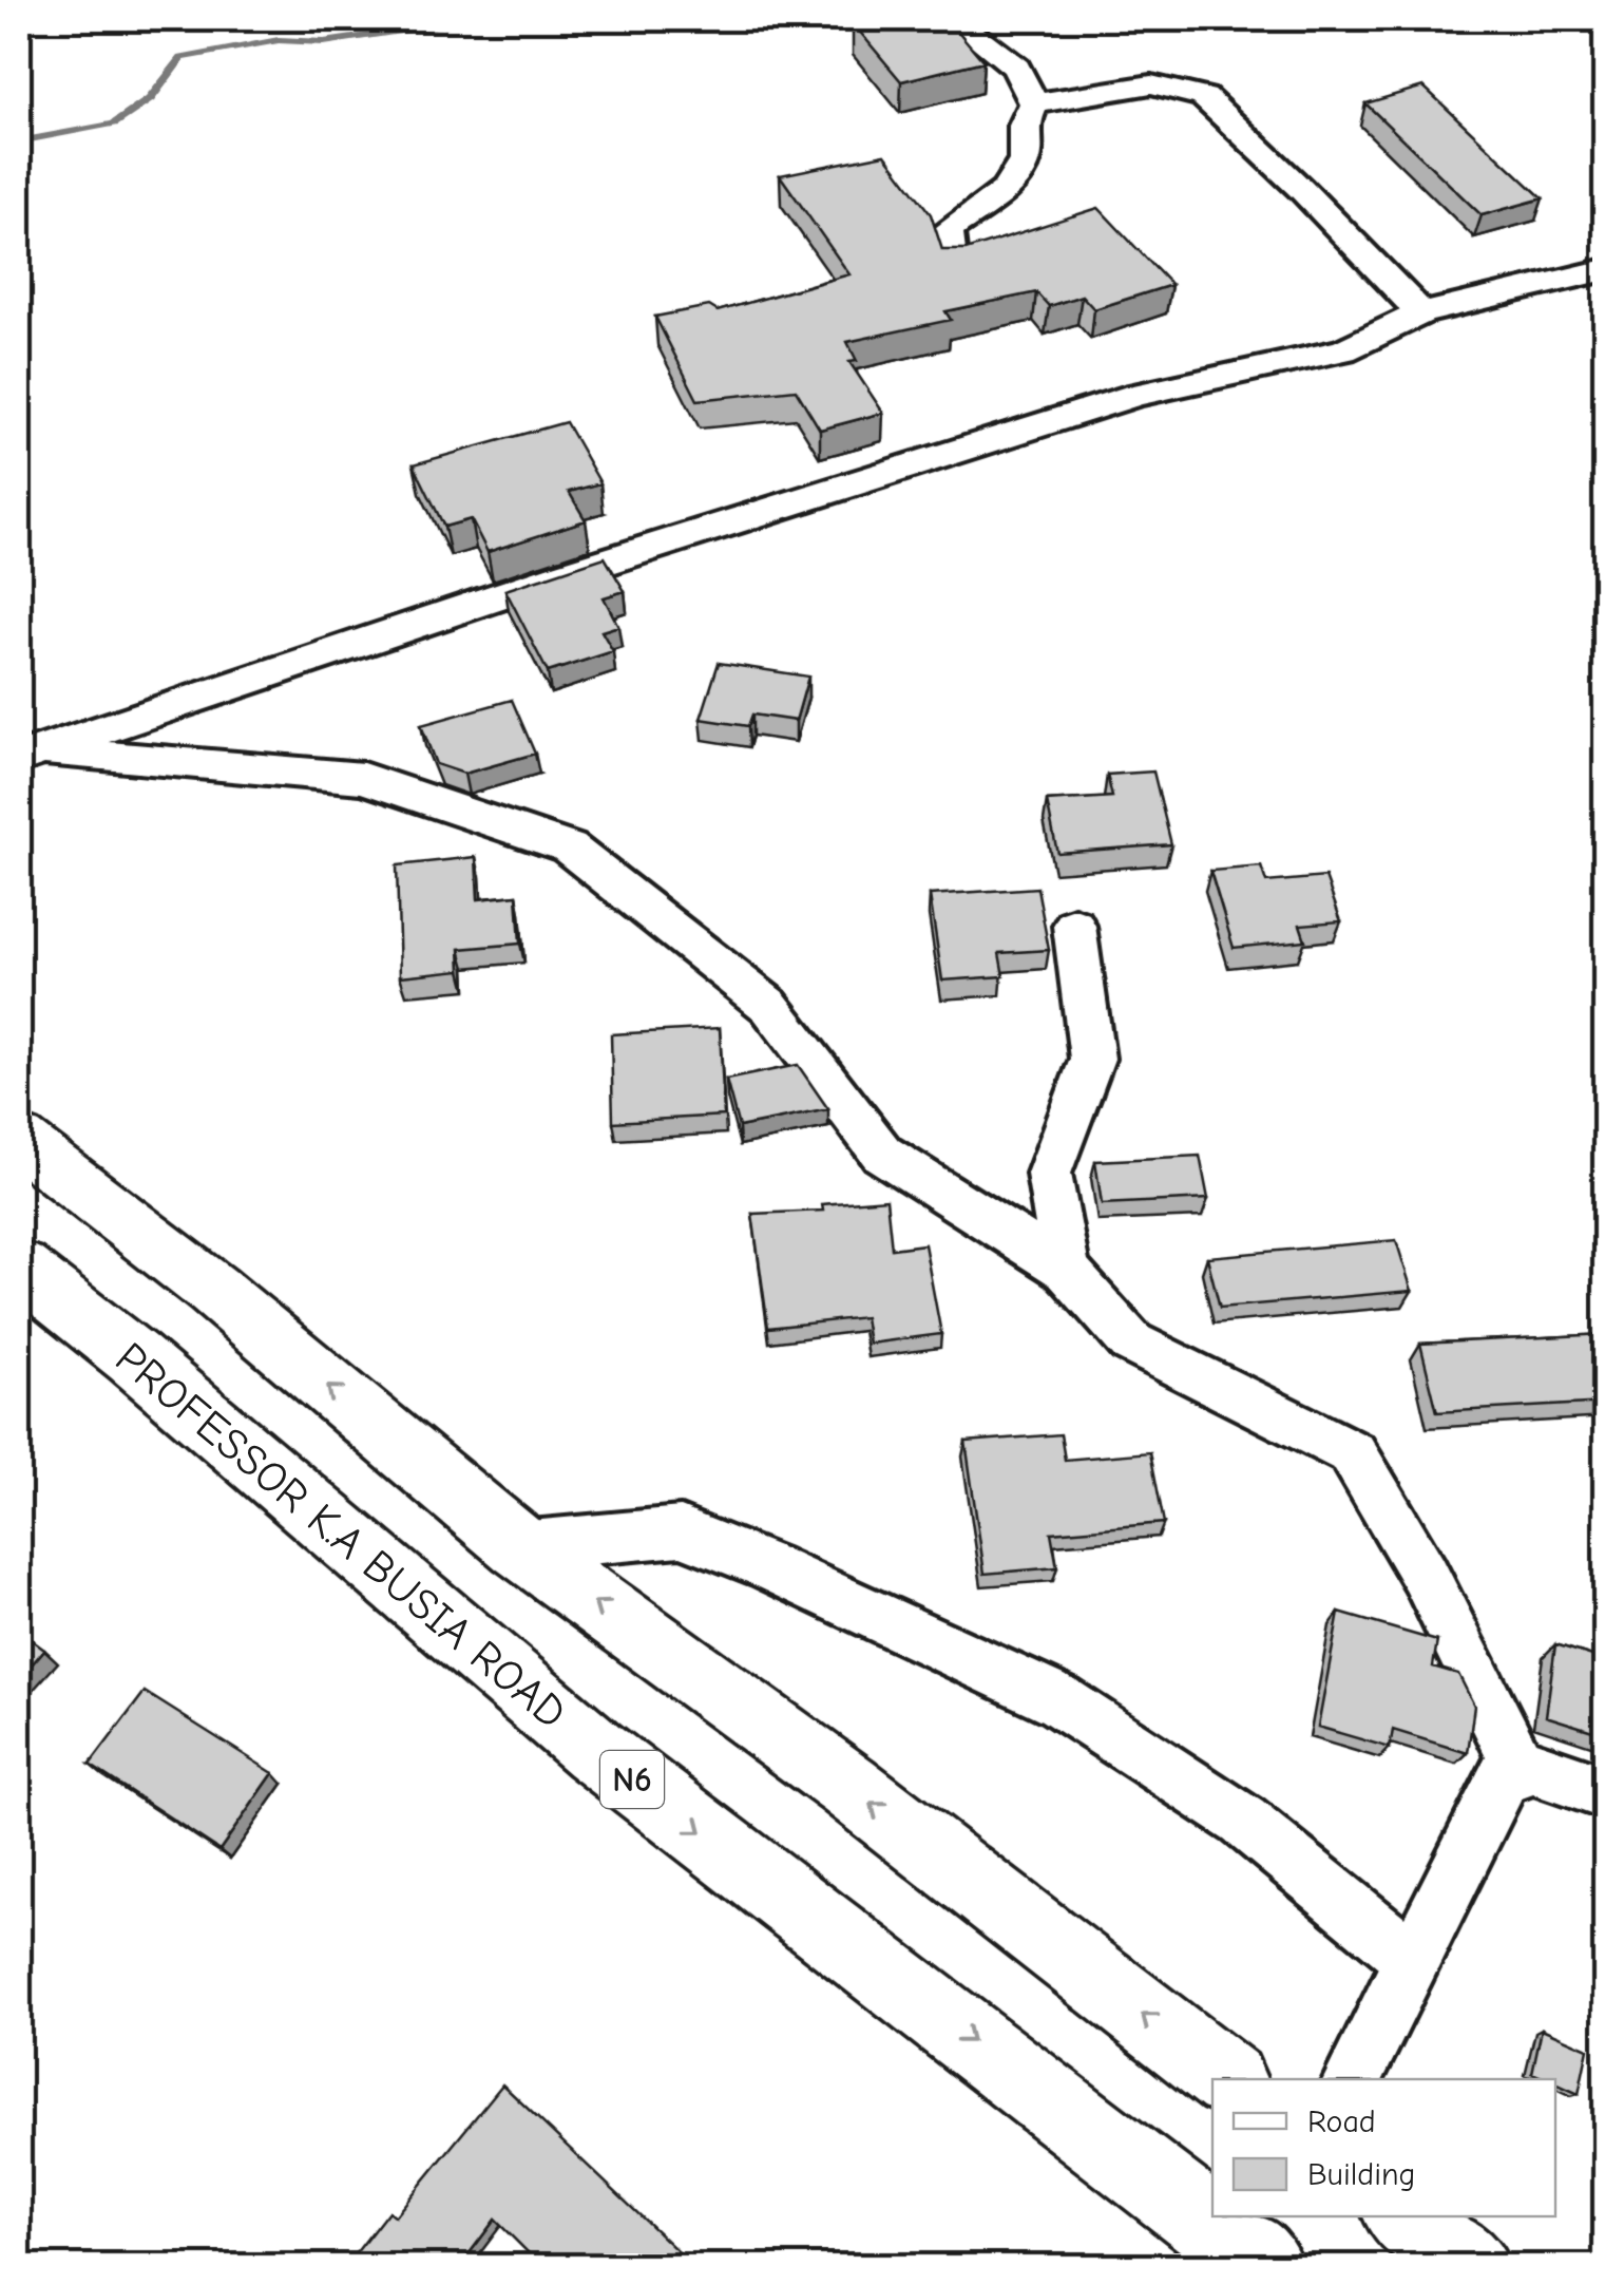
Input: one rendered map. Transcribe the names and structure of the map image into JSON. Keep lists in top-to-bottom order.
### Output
{
  "streets": {
    "main road": ["PROFESSOR K.A BUSIA ROAD", "N6"]
  },
  "legend": ["Road", "Building"]
}
